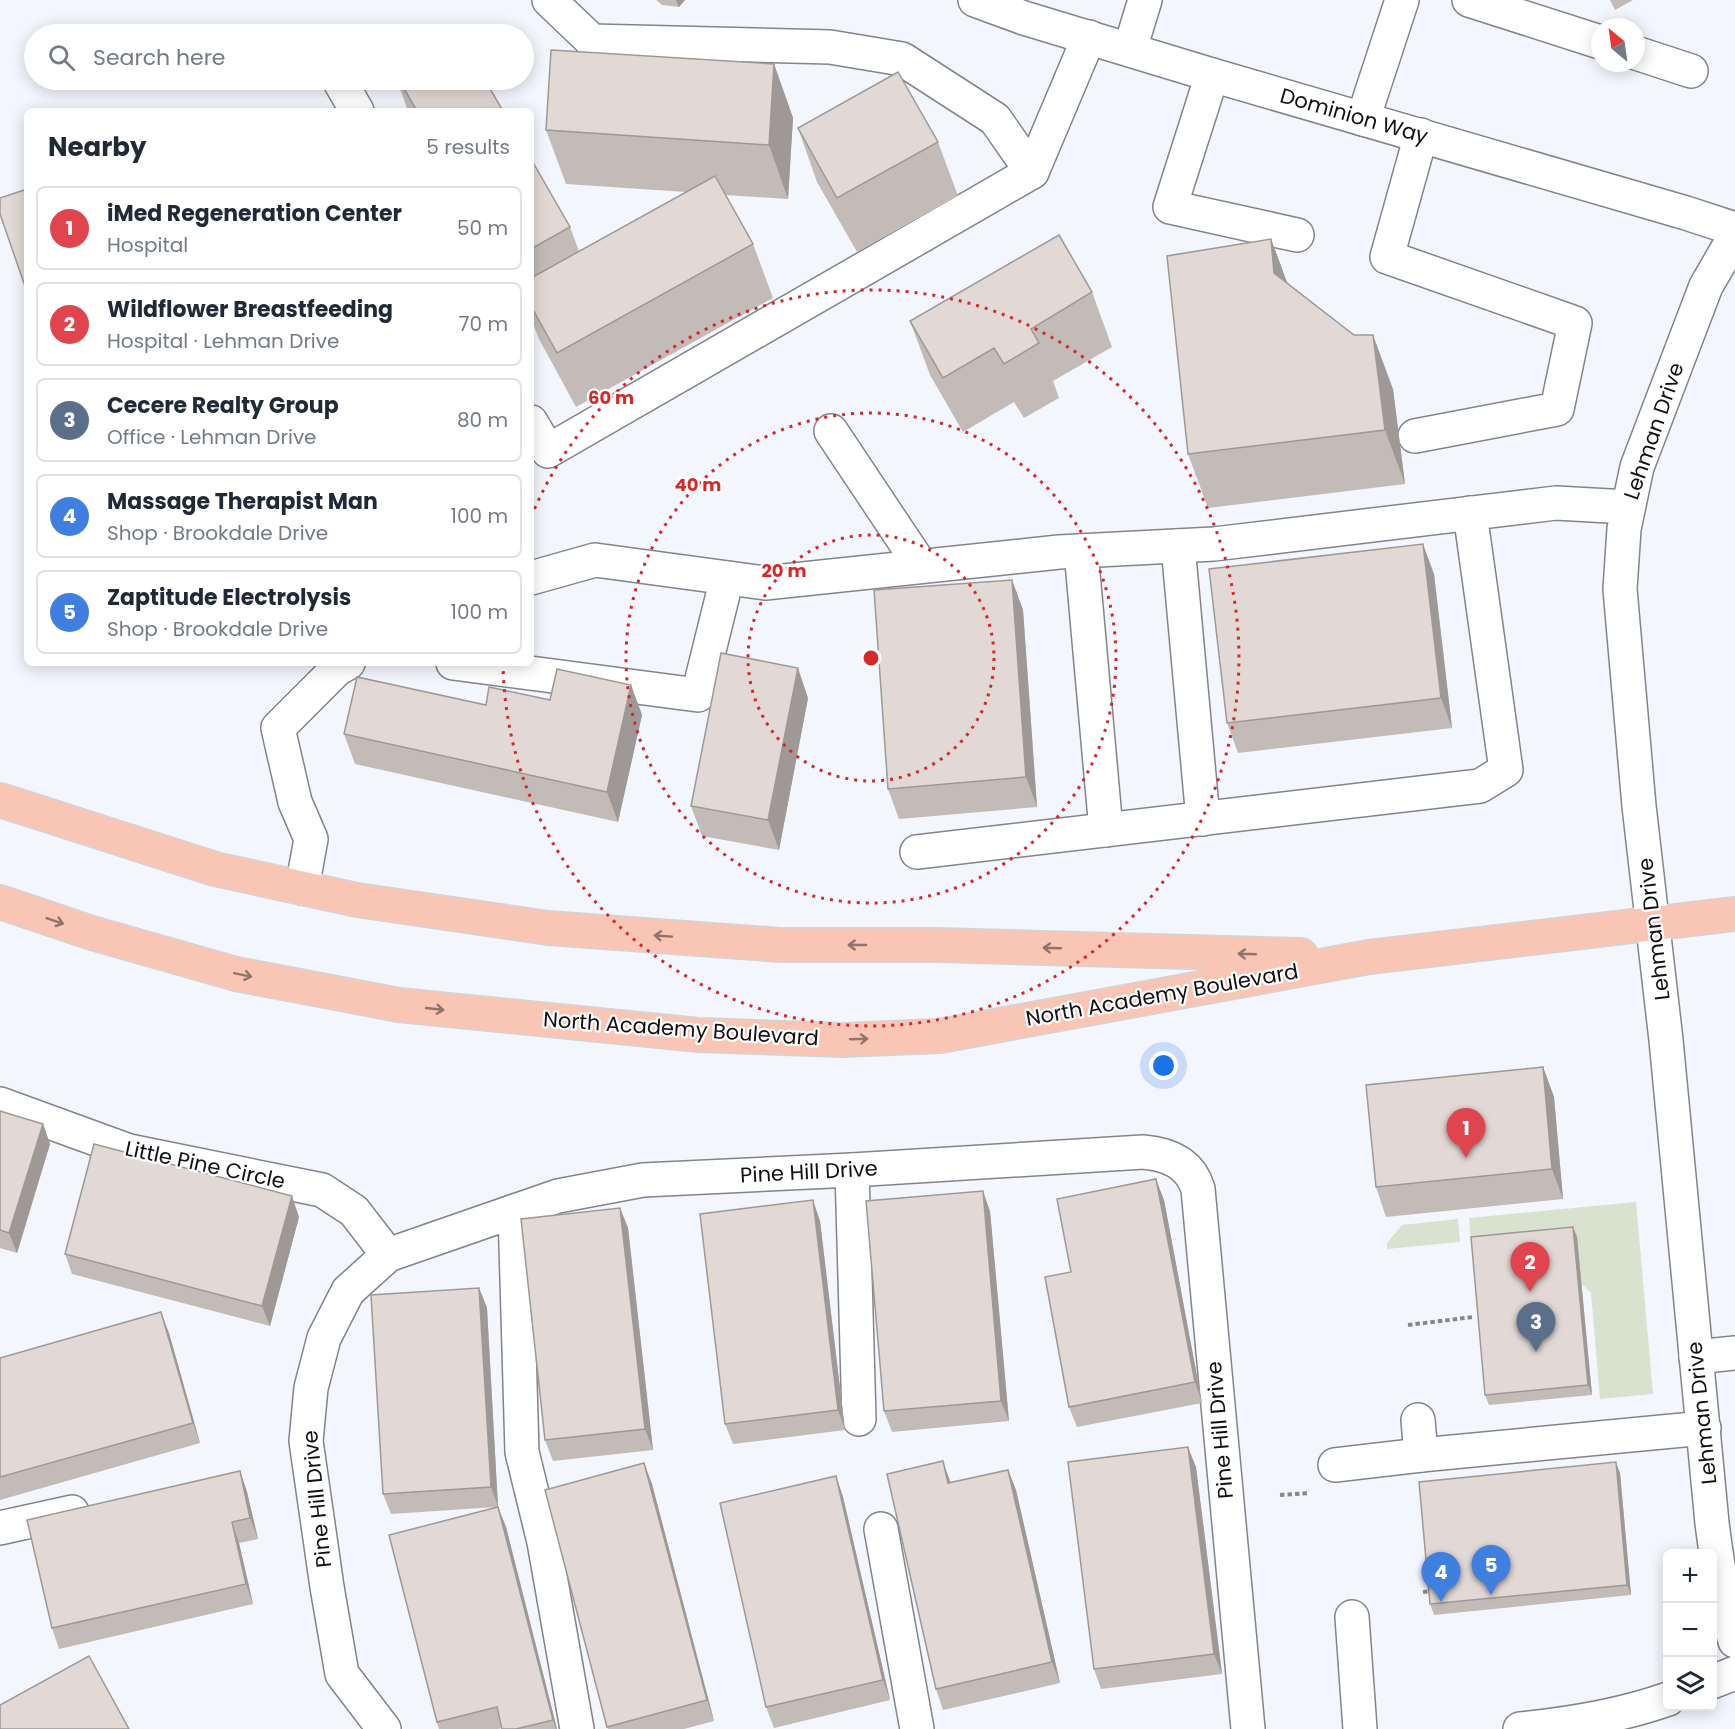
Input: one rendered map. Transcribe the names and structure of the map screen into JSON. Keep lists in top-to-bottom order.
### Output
{
  "streets": {
    "highway": ["North Academy Boulevard"],
    "street": [
      "Dominion Way",
      "Lehman Drive",
      "Little Pine Circle",
      "Pine Hill Drive"
    ]
  },
  "crossings": [
    ["Lehman Drive", "North Academy Boulevard"],
    ["Little Pine Circle", "Pine Hill Drive"]
  ],
  "north": "top left",
  "page": {
    "search": "Search here",
    "heading": ["Nearby", "5 results"],
    "list": [
      {
        "mark": "1",
        "name": "iMed Regeneration Center",
        "note": "Hospital",
        "value": "50 m"
      },
      {
        "mark": "2",
        "name": "Wildflower Breastfeeding",
        "note": "Hospital · Lehman Drive",
        "value": "70 m"
      },
      {
        "mark": "3",
        "name": "Cecere Realty Group",
        "note": "Office · Lehman Drive",
        "value": "80 m"
      },
      {
        "mark": "4",
        "name": "Massage Therapist Man",
        "note": "Shop · Brookdale Drive",
        "value": "100 m"
      },
      {
        "mark": "5",
        "name": "Zaptitude Electrolysis",
        "note": "Shop · Brookdale Drive",
        "value": "100 m"
      }
    ],
    "pins": [
      "1",
      "2",
      "3",
      "5",
      "4"
    ],
    "map_buttons": ["+", "−"]
  },
  "rings": ["60 m", "40 m", "20 m"]
}
